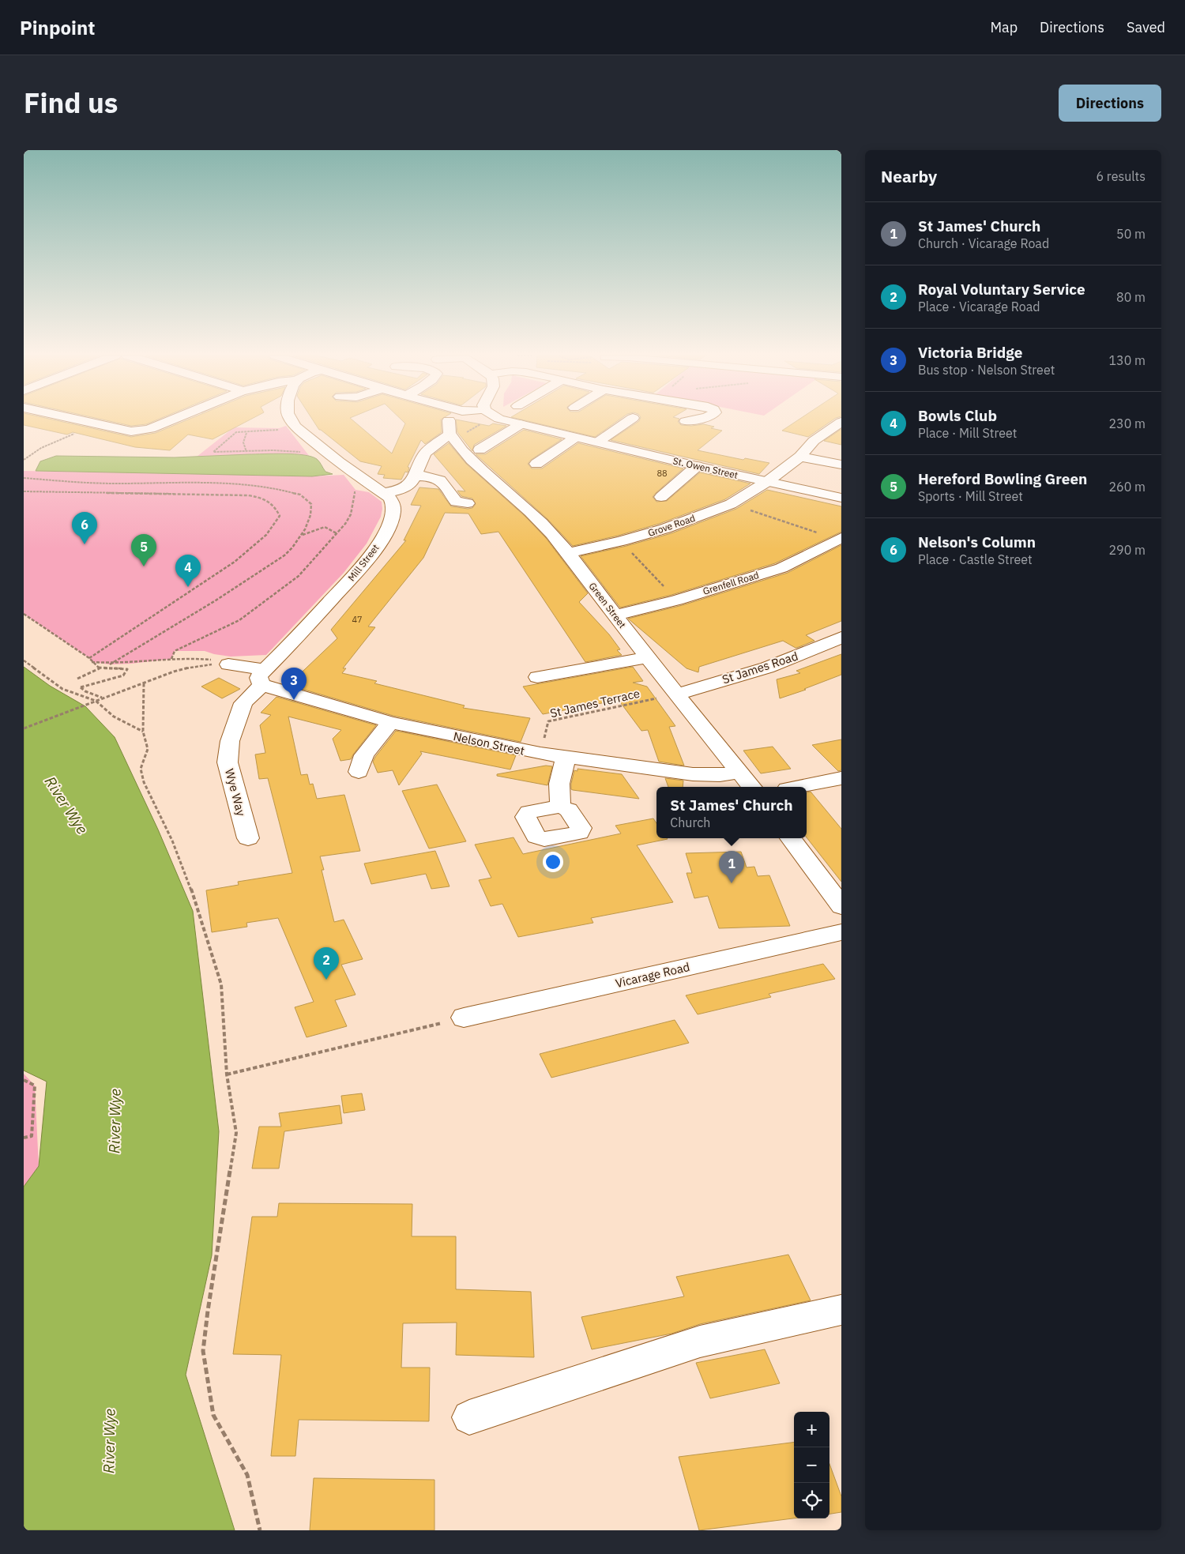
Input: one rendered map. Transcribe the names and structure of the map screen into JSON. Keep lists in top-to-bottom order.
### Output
{
  "streets": {
    "main road": [
      "St. Owen Street",
      "Grove Road",
      "Mill Street",
      "Grenfell Road",
      "Green Street",
      "St James Road",
      "Nelson Street",
      "Wye Way",
      "Vicarage Road"
    ],
    "path": ["St James Terrace"]
  },
  "crossings": [
    ["St. Owen Street", "Grove Road"],
    ["Grove Road", "Green Street"],
    ["Mill Street", "Nelson Street"],
    ["Mill Street", "Wye Way"],
    ["Grenfell Road", "Green Street"],
    ["Green Street", "St James Road"],
    ["Green Street", "St James Terrace"],
    ["Green Street", "Nelson Street"],
    ["St James Road", "St James Terrace"],
    ["St James Terrace", "Nelson Street"],
    ["Nelson Street", "Wye Way"]
  ],
  "water": ["River Wye"],
  "house_numbers": ["88", "47"],
  "page": {
    "header": "Pinpoint",
    "nav": ["Map", "Directions", "Saved"],
    "title": "Find us",
    "buttons": "Directions",
    "heading": ["Nearby", "6 results"],
    "list": [
      {
        "mark": "1",
        "name": "St James' Church",
        "note": "Church · Vicarage Road",
        "value": "50 m"
      },
      {
        "mark": "2",
        "name": "Royal Voluntary Service",
        "note": "Place · Vicarage Road",
        "value": "80 m"
      },
      {
        "mark": "3",
        "name": "Victoria Bridge",
        "note": "Bus stop · Nelson Street",
        "value": "130 m"
      },
      {
        "mark": "4",
        "name": "Bowls Club",
        "note": "Place · Mill Street",
        "value": "230 m"
      },
      {
        "mark": "5",
        "name": "Hereford Bowling Green",
        "note": "Sports · Mill Street",
        "value": "260 m"
      },
      {
        "mark": "6",
        "name": "Nelson's Column",
        "note": "Place · Castle Street",
        "value": "290 m"
      }
    ],
    "pins": [
      "6",
      "5",
      "4",
      "3",
      "1",
      "2"
    ],
    "popup": ["St James' Church", "Church"],
    "map_buttons": ["+", "−"]
  }
}
